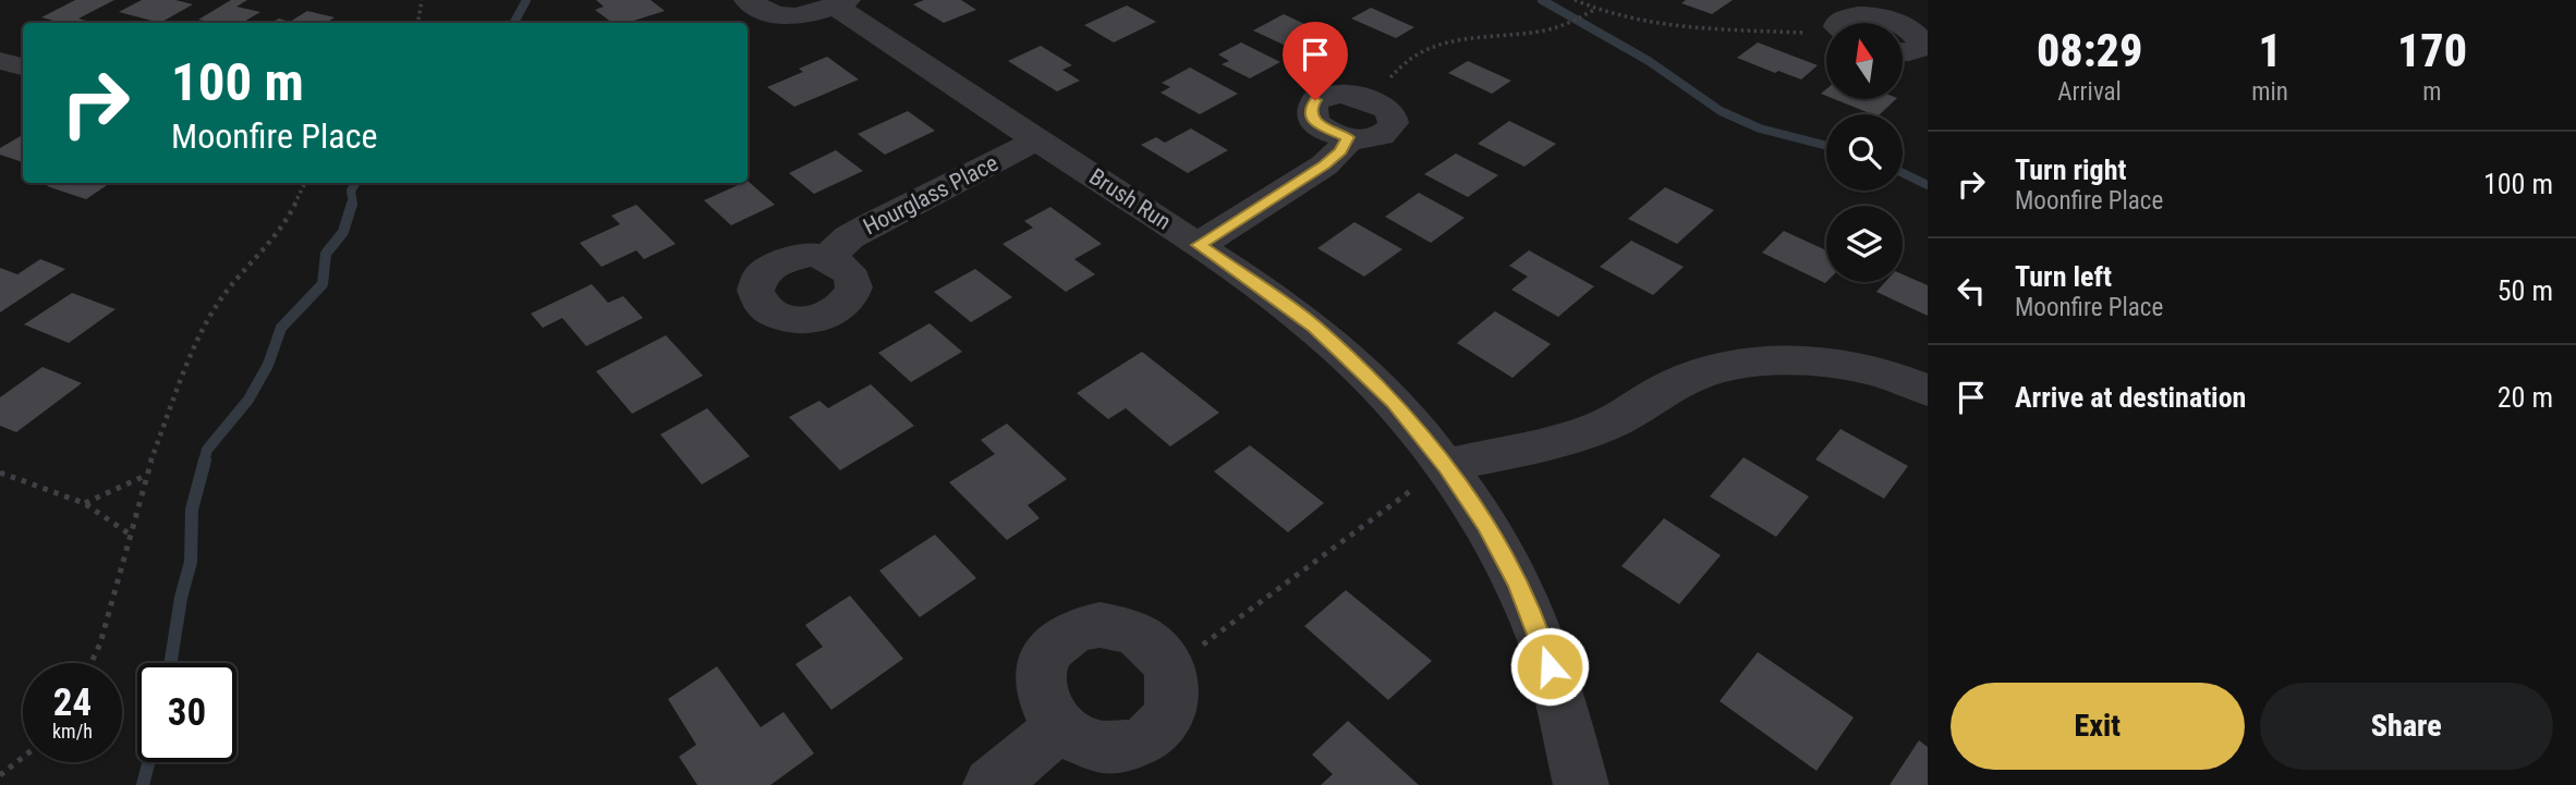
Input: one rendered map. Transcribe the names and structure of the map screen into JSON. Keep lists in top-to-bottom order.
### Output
{
  "streets": {
    "street": ["Hourglass Place", "Brush Run"]
  },
  "crossings": [
    ["Hourglass Place", "Brush Run"]
  ],
  "north": "top",
  "page": {
    "eta": [
      "08:29",
      "Arrival",
      "1",
      "min",
      "170",
      "m"
    ],
    "turn": ["100 m", "Moonfire Place"],
    "list": [
      {
        "name": "Turn right",
        "note": "Moonfire Place",
        "value": "100 m"
      },
      {
        "name": "Turn left",
        "note": "Moonfire Place",
        "value": "50 m"
      },
      {
        "name": "Arrive at destination",
        "value": "20 m"
      }
    ],
    "speed": "24 km/h",
    "limit": "30",
    "buttons": ["Exit", "Share"]
  }
}
